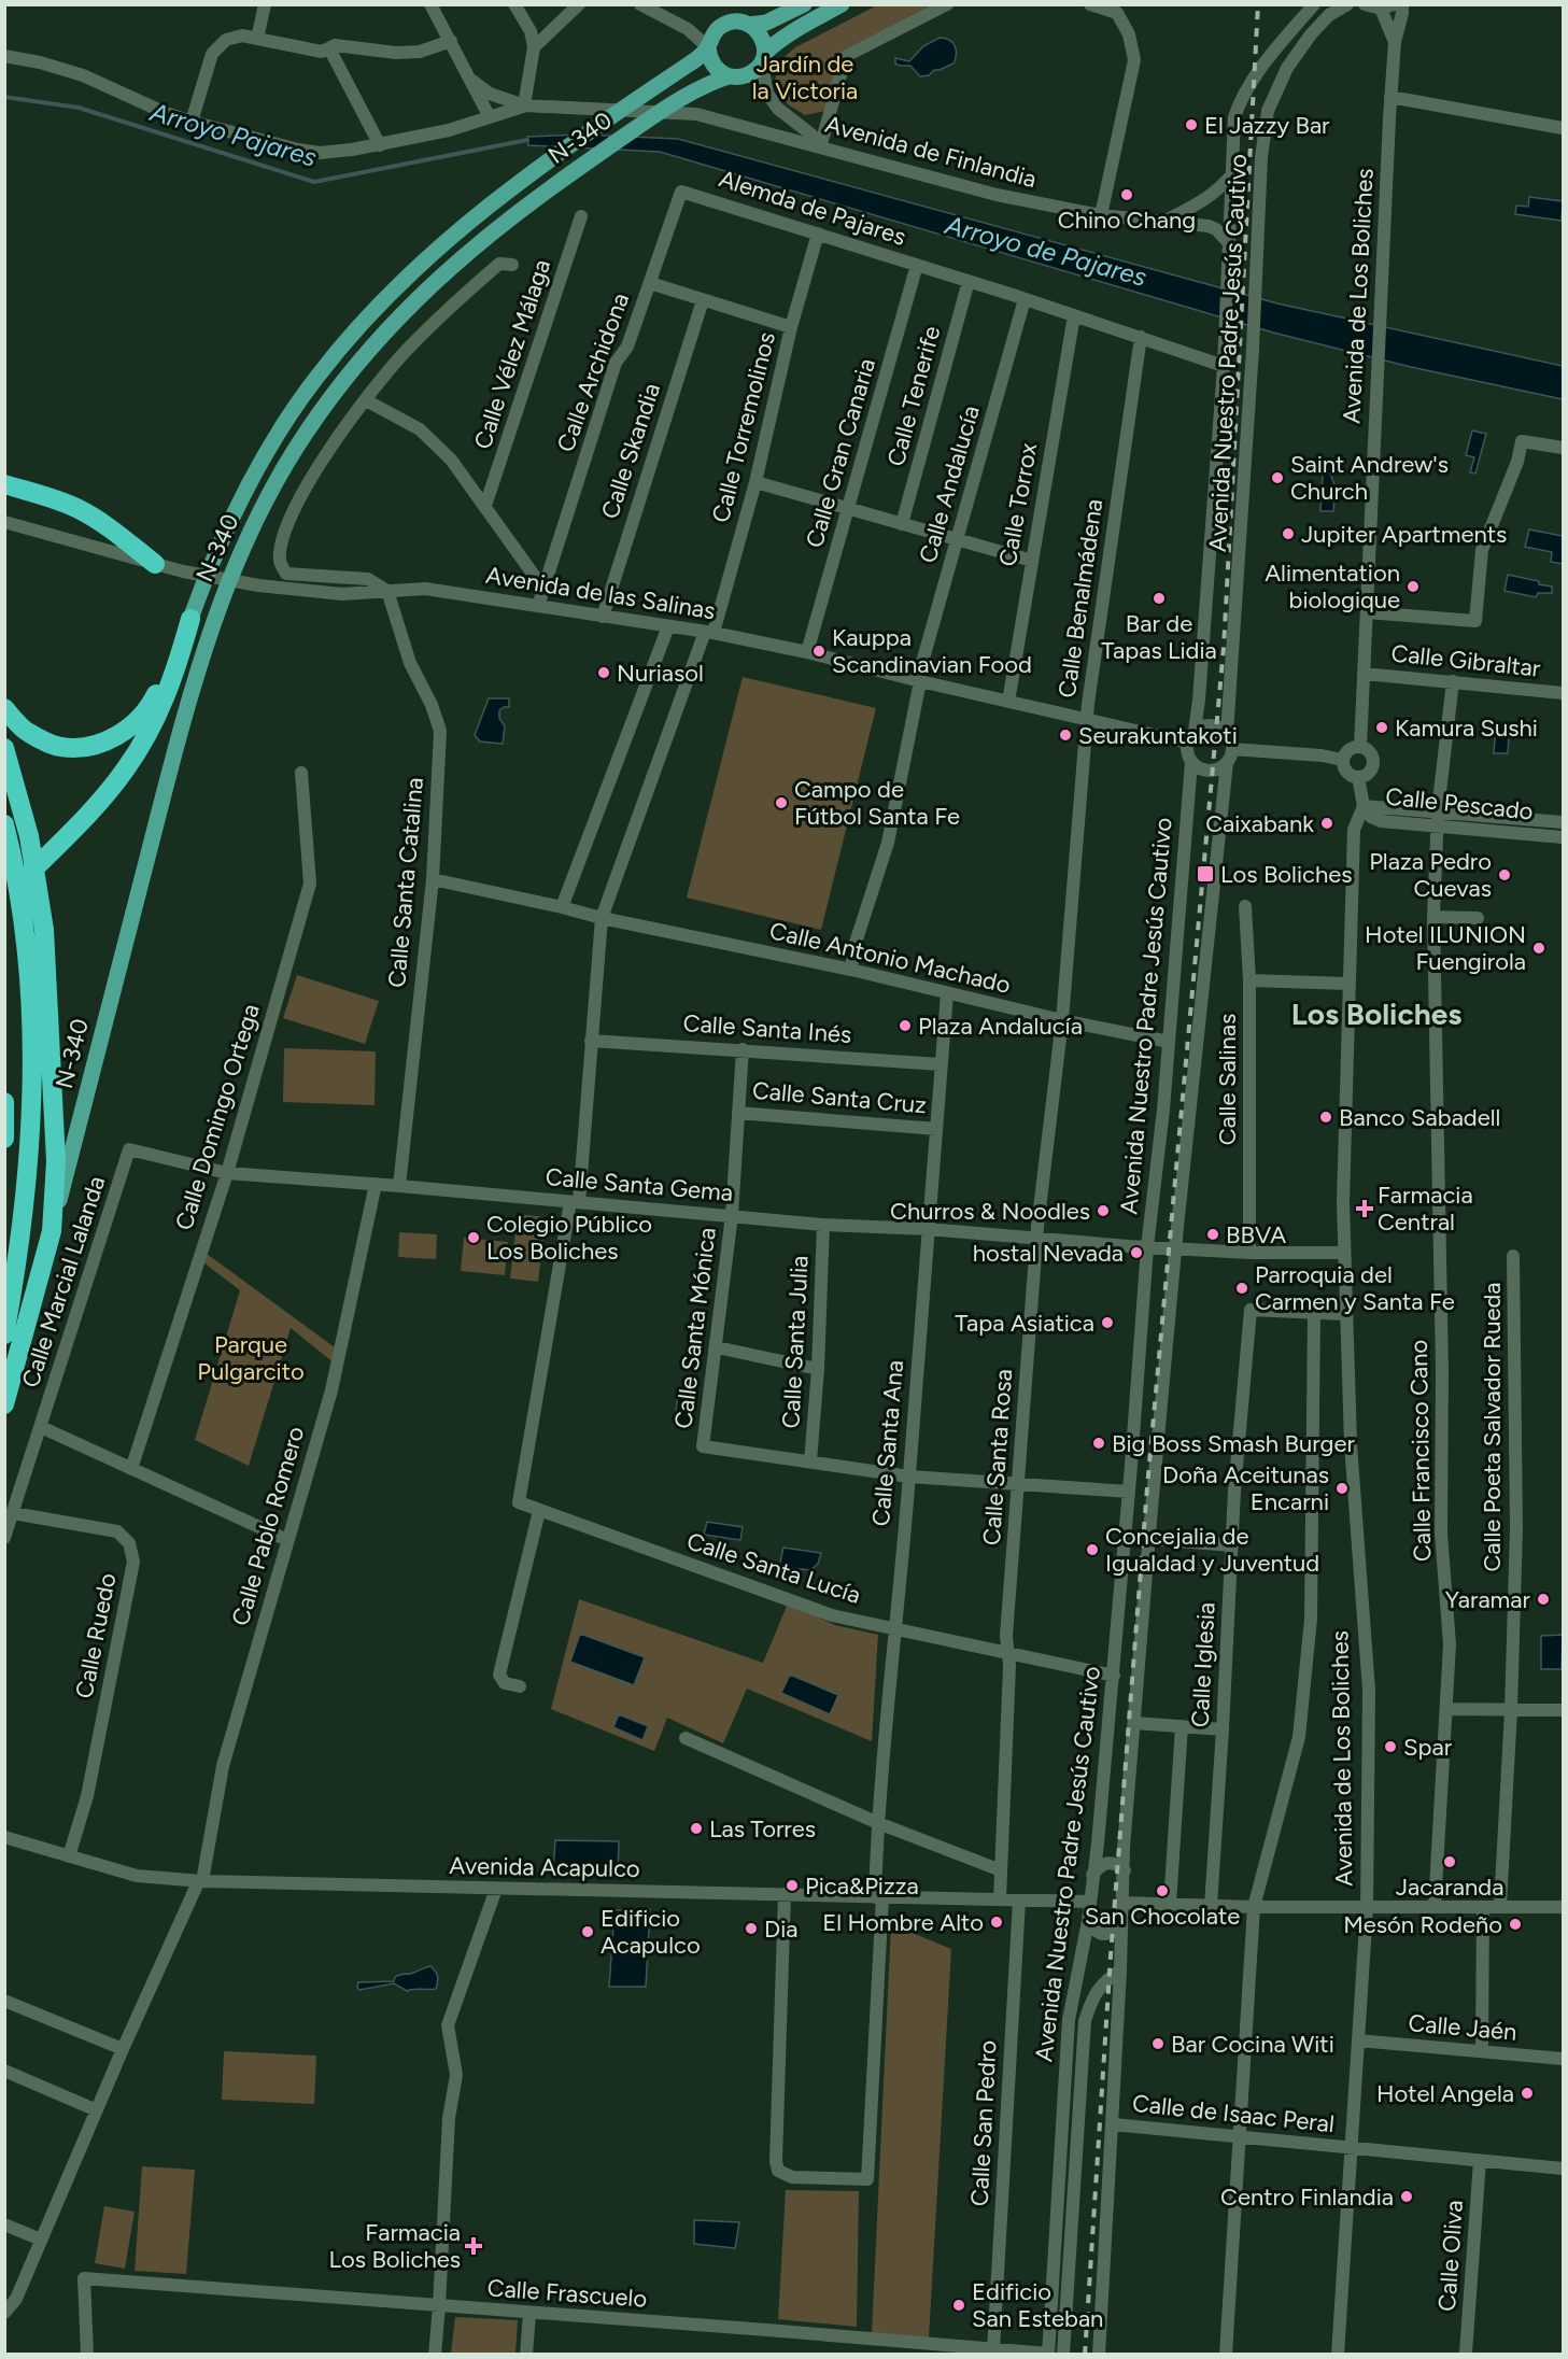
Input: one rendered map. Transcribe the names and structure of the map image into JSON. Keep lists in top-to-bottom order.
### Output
{
  "streets": {
    "main road": ["N-340"],
    "street": [
      "Avenida de Finlandia",
      "Alemda de Pajares",
      "Avenida de Los Boliches",
      "Avenida Nuestro Padre Jesús Cautivo",
      "Calle Vélez Málaga",
      "Calle Archidona",
      "Calle Tenerife",
      "Calle Torremolinos",
      "Calle Skandia",
      "Calle Gran Canaria",
      "Calle Andalucía",
      "Calle Torrox",
      "Avenida de las Salinas",
      "Calle Benalmádena",
      "Calle Gibraltar",
      "Calle Pescado",
      "Calle Santa Catalina",
      "Calle Antonio Machado",
      "Calle Santa Inés",
      "Calle Salinas",
      "Calle Santa Cruz",
      "Calle Domingo Ortega",
      "Calle Santa Gema",
      "Calle Marcial Lalanda",
      "Calle Santa Mónica",
      "Calle Santa Julia",
      "Calle Poeta Salvador Rueda",
      "Calle Santa Ana",
      "Calle Francisco Cano",
      "Calle Santa Rosa",
      "Calle Pablo Romero",
      "Calle Santa Lucía",
      "Calle Ruedo",
      "Calle Iglesia",
      "Avenida Acapulco",
      "Calle Jaén",
      "Calle de Isaac Peral",
      "Calle San Pedro",
      "Calle Oliva",
      "Calle Frascuelo"
    ]
  },
  "crossings": [
    ["Avenida de Finlandia", "Avenida Nuestro Padre Jesús Cautivo"],
    ["Alemda de Pajares", "Avenida Nuestro Padre Jesús Cautivo"],
    ["Alemda de Pajares", "Calle Archidona"],
    ["Alemda de Pajares", "Calle Tenerife"],
    ["Alemda de Pajares", "Calle Torremolinos"],
    ["Alemda de Pajares", "Calle Gran Canaria"],
    ["Alemda de Pajares", "Calle Andalucía"],
    ["Alemda de Pajares", "Calle Torrox"],
    ["Alemda de Pajares", "Calle Benalmádena"],
    ["Avenida de Los Boliches", "Calle Gibraltar"],
    ["Avenida de Los Boliches", "Calle Pescado"],
    ["Avenida de Los Boliches", "Calle Santa Gema"],
    ["Avenida de Los Boliches", "Calle Jaén"],
    ["Avenida de Los Boliches", "Calle de Isaac Peral"],
    ["Avenida Nuestro Padre Jesús Cautivo", "Avenida de las Salinas"],
    ["Avenida Nuestro Padre Jesús Cautivo", "Calle Antonio Machado"],
    ["Avenida Nuestro Padre Jesús Cautivo", "Calle Santa Gema"],
    ["Avenida Nuestro Padre Jesús Cautivo", "Calle Santa Lucía"],
    ["Avenida Nuestro Padre Jesús Cautivo", "Avenida Acapulco"],
    ["Avenida Nuestro Padre Jesús Cautivo", "Calle de Isaac Peral"],
    ["Avenida Nuestro Padre Jesús Cautivo", "Calle Frascuelo"],
    ["Calle Archidona", "Avenida de las Salinas"],
    ["Calle Torremolinos", "Avenida de las Salinas"],
    ["Calle Torremolinos", "Calle Antonio Machado"],
    ["Calle Torremolinos", "Calle Santa Inés"],
    ["Calle Torremolinos", "Calle Santa Gema"],
    ["Calle Torremolinos", "Calle Santa Lucía"],
    ["Calle Skandia", "Avenida de las Salinas"],
    ["Calle Gran Canaria", "Avenida de las Salinas"],
    ["Calle Andalucía", "Avenida de las Salinas"],
    ["Calle Andalucía", "Calle Antonio Machado"],
    ["Calle Torrox", "Avenida de las Salinas"],
    ["Avenida de las Salinas", "Calle Benalmádena"],
    ["Avenida de las Salinas", "Calle Santa Catalina"],
    ["Calle Benalmádena", "Calle Antonio Machado"],
    ["Calle Benalmádena", "Calle Santa Rosa"],
    ["Calle Gibraltar", "Calle Francisco Cano"],
    ["Calle Pescado", "Calle Francisco Cano"],
    ["Calle Santa Catalina", "Calle Antonio Machado"],
    ["Calle Santa Catalina", "Calle Santa Gema"],
    ["Calle Antonio Machado", "Calle Santa Ana"],
    ["Calle Antonio Machado", "Calle Santa Rosa"],
    ["Calle Santa Inés", "Calle Santa Mónica"],
    ["Calle Santa Inés", "Calle Santa Ana"],
    ["Calle Salinas", "Calle Santa Gema"],
    ["Calle Santa Cruz", "Calle Santa Mónica"],
    ["Calle Santa Cruz", "Calle Santa Ana"],
    ["Calle Domingo Ortega", "Calle Santa Gema"],
    ["Calle Santa Gema", "Calle Marcial Lalanda"],
    ["Calle Santa Gema", "Calle Santa Mónica"],
    ["Calle Santa Gema", "Calle Santa Julia"],
    ["Calle Santa Gema", "Calle Santa Ana"],
    ["Calle Santa Gema", "Calle Santa Rosa"],
    ["Calle Santa Gema", "Calle Pablo Romero"],
    ["Calle Marcial Lalanda", "Calle Ruedo"],
    ["Calle Santa Mónica", "Calle Santa Julia"],
    ["Calle Santa Ana", "Calle Santa Lucía"],
    ["Calle Santa Ana", "Avenida Acapulco"],
    ["Calle Santa Rosa", "Calle Santa Lucía"],
    ["Calle Santa Rosa", "Avenida Acapulco"],
    ["Calle Pablo Romero", "Avenida Acapulco"],
    ["Calle Ruedo", "Avenida Acapulco"],
    ["Avenida Acapulco", "Calle San Pedro"],
    ["Calle de Isaac Peral", "Calle Oliva"],
    ["Calle San Pedro", "Calle Frascuelo"]
  ],
  "districts": ["Los Boliches"],
  "water": ["Arroyo Pajares", "Arroyo de Pajares"],
  "parks": ["Jardín de la Victoria", "Parque Pulgarcito"],
  "places": {
    "other": [
      "El Jazzy Bar",
      "Chino Chang",
      "Saint Andrew's Church",
      "Jupiter Apartments",
      "Alimentation biologique",
      "Bar de Tapas Lidia",
      "Kauppa Scandinavian Food",
      "Nuriasol",
      "Kamura Sushi",
      "Seurakuntakoti",
      "Campo de Fútbol Santa Fe",
      "Caixabank",
      "Plaza Pedro Cuevas",
      "Hotel ILUNION Fuengirola",
      "Plaza Andalucía",
      "Banco Sabadell",
      "Churros & Noodles",
      "BBVA",
      "Colegio Público Los Boliches",
      "hostal Nevada",
      "Parroquia del Carmen y Santa Fe",
      "Tapa Asiatica",
      "Big Boss Smash Burger",
      "Doña Aceitunas Encarni",
      "Concejalia de Igualdad y Juventud",
      "Yaramar",
      "Spar",
      "Las Torres",
      "Jacaranda",
      "Pica&Pizza",
      "San Chocolate",
      "El Hombre Alto",
      "Mesón Rodeño",
      "Dia",
      "Edificio Acapulco",
      "Bar Cocina Witi",
      "Hotel Angela",
      "Centro Finlandia",
      "Edificio San Esteban"
    ],
    "transit": ["Los Boliches"],
    "health": ["Farmacia Central", "Farmacia Los Boliches"]
  }
}
